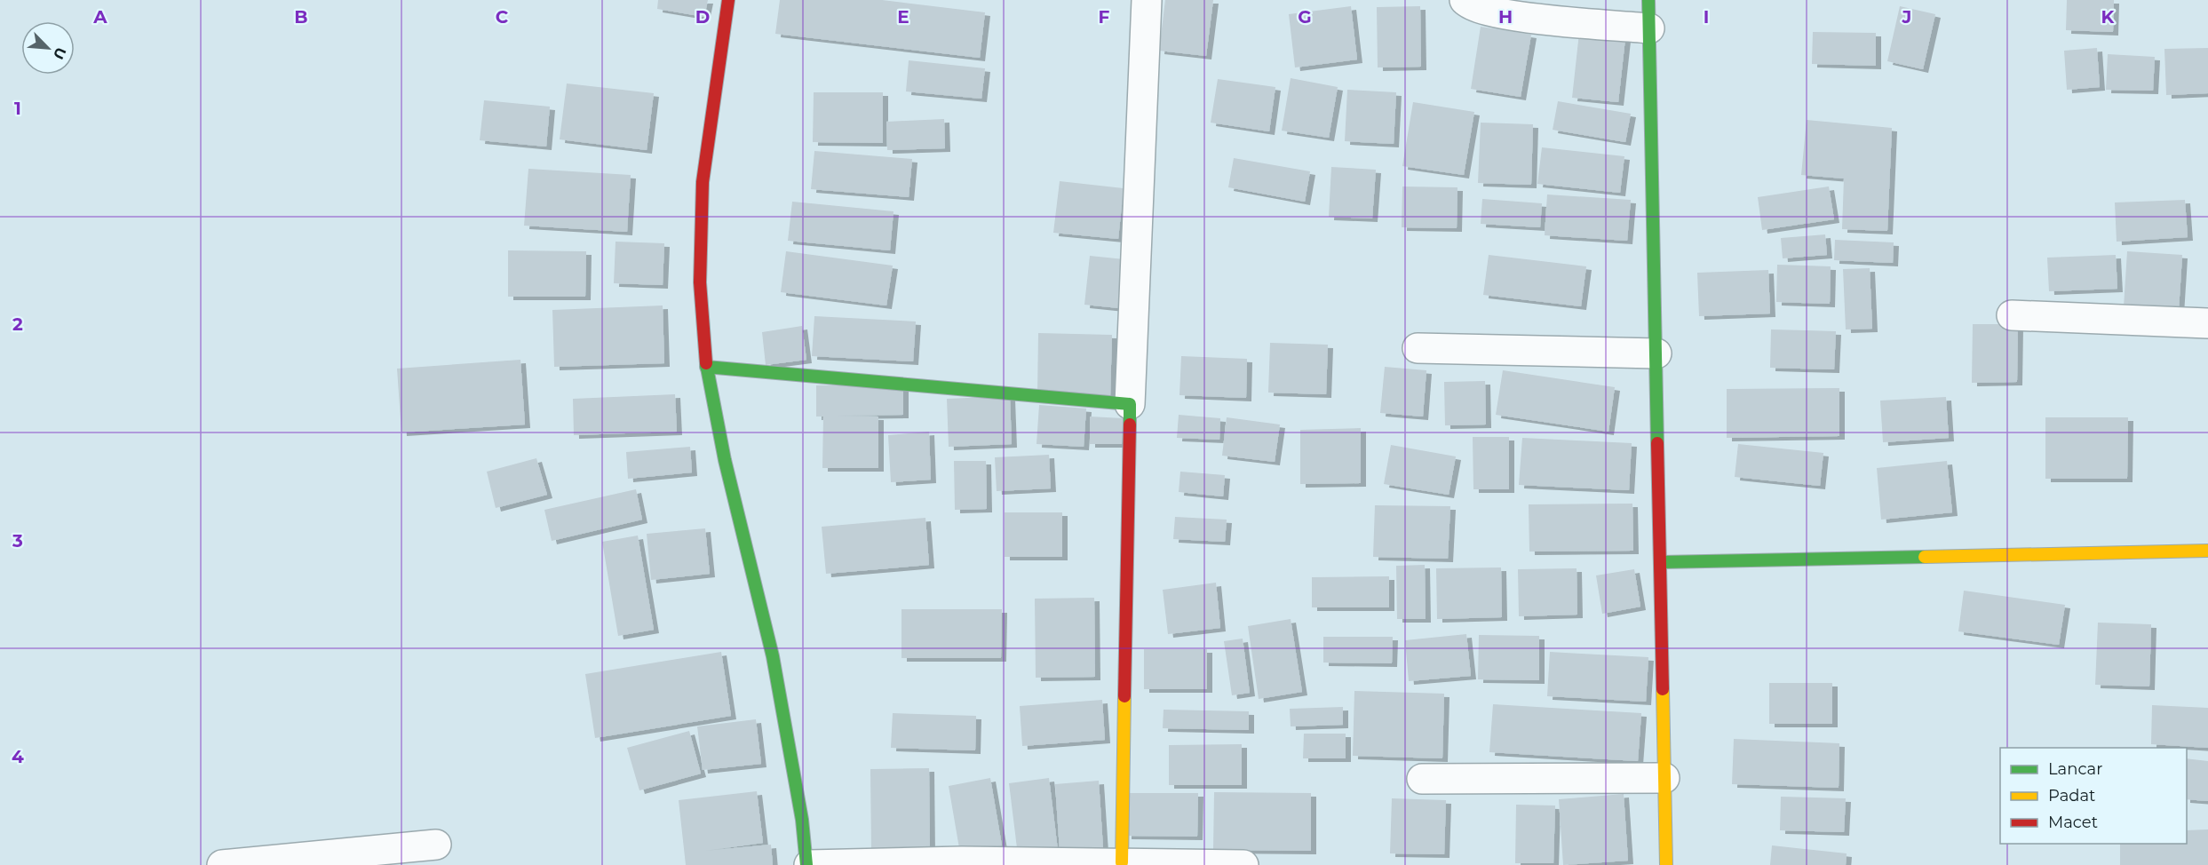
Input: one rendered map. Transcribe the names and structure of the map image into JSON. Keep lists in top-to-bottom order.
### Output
{
  "legend": ["Lancar", "Padat", "Macet"],
  "north": "bottom right",
  "grid": {
    "columns": [
      "A",
      "B",
      "C",
      "D",
      "E",
      "F",
      "G",
      "H",
      "I",
      "J",
      "K"
    ],
    "rows": [
      "1",
      "2",
      "3",
      "4"
    ]
  }
}
